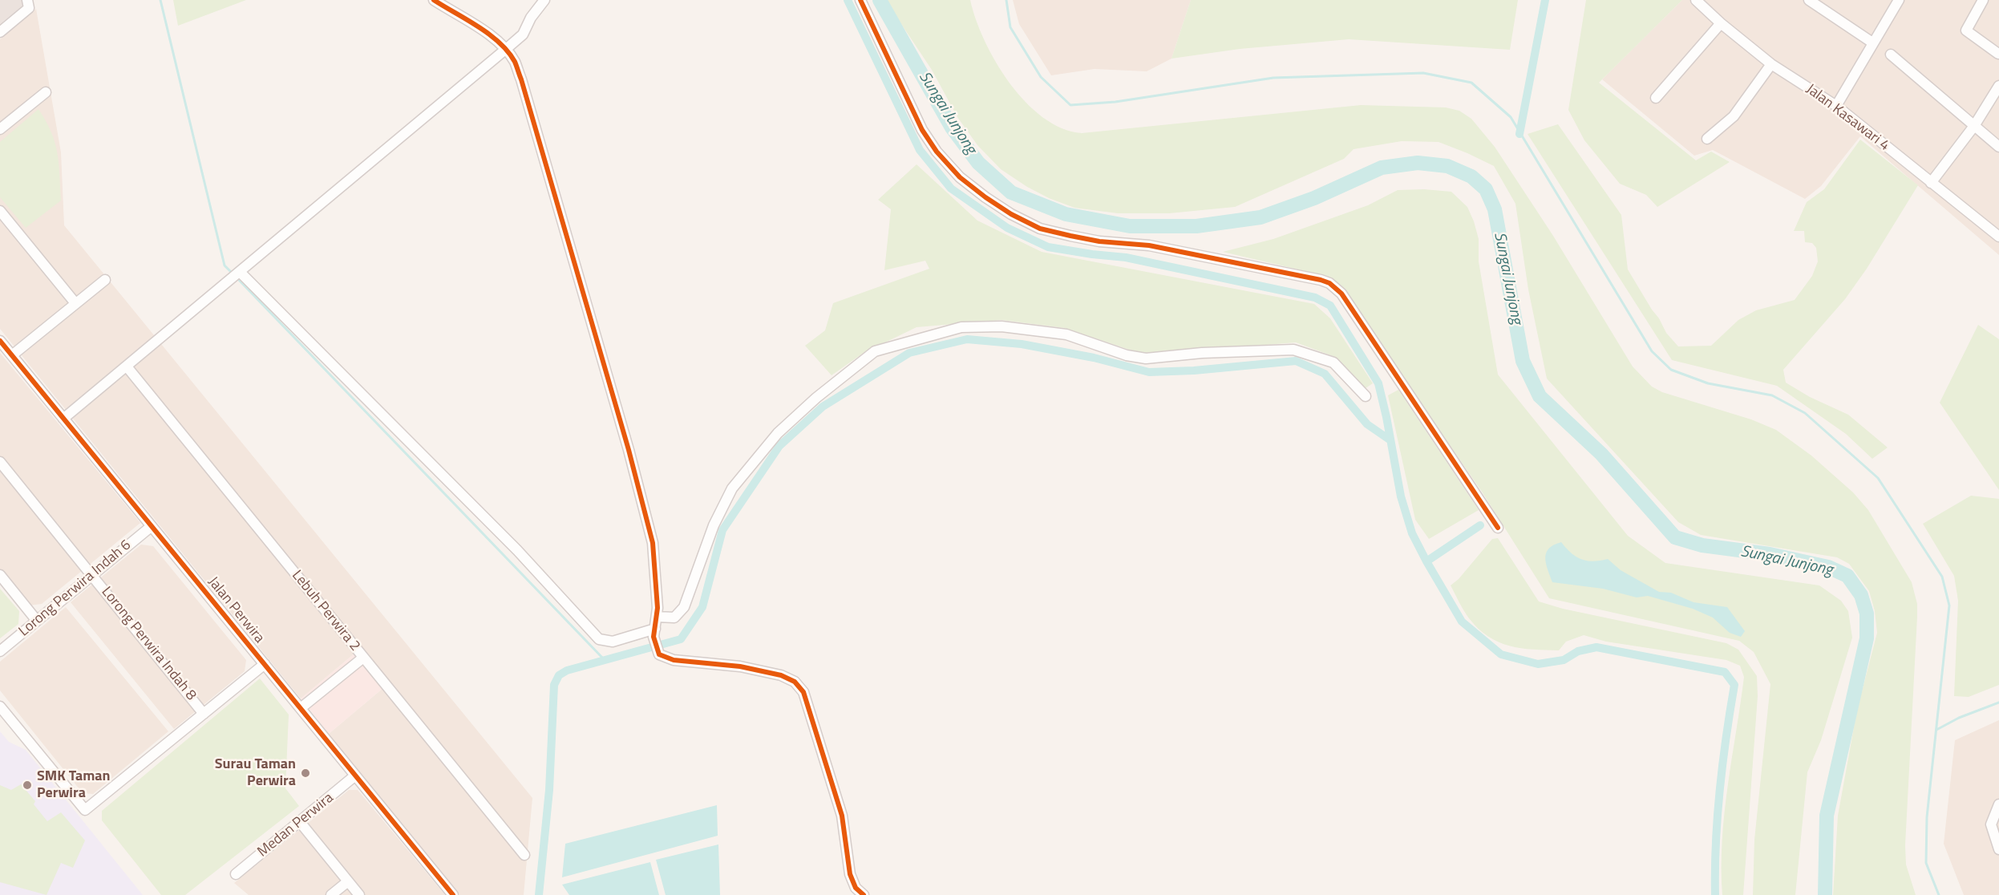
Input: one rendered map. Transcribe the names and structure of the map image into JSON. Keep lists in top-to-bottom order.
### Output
{
  "streets": {
    "street": [
      "Jalan Kasawari 4",
      "Lorong Perwira Indah 6",
      "Jalan Perwira",
      "Lebuh Perwira 2",
      "Lorong Perwira Indah 8",
      "Medan Perwira"
    ]
  },
  "crossings": [
    ["Lorong Perwira Indah 6", "Jalan Perwira"],
    ["Lorong Perwira Indah 6", "Lorong Perwira Indah 8"],
    ["Jalan Perwira", "Medan Perwira"]
  ],
  "water": ["Sungai Junjong"],
  "places": ["Surau Taman Perwira", "SMK Taman Perwira"]
}
